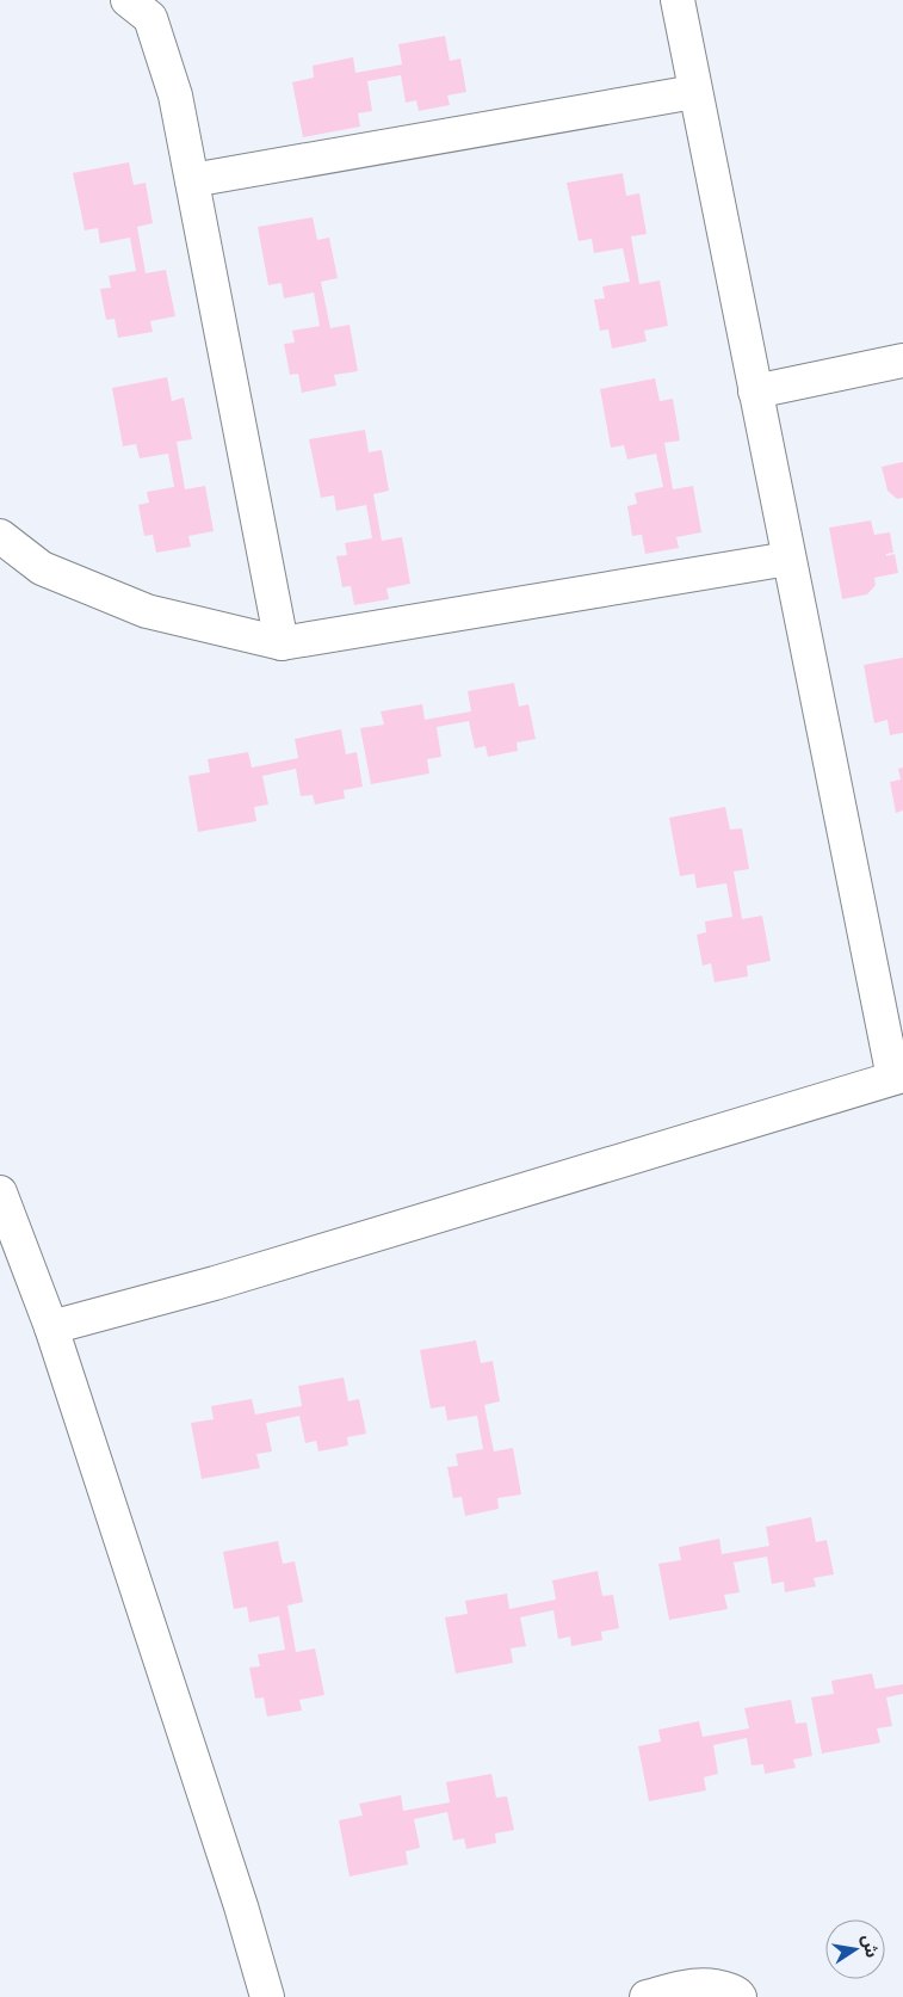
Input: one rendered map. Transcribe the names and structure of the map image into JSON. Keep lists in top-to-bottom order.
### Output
{
  "north": "right"
}
